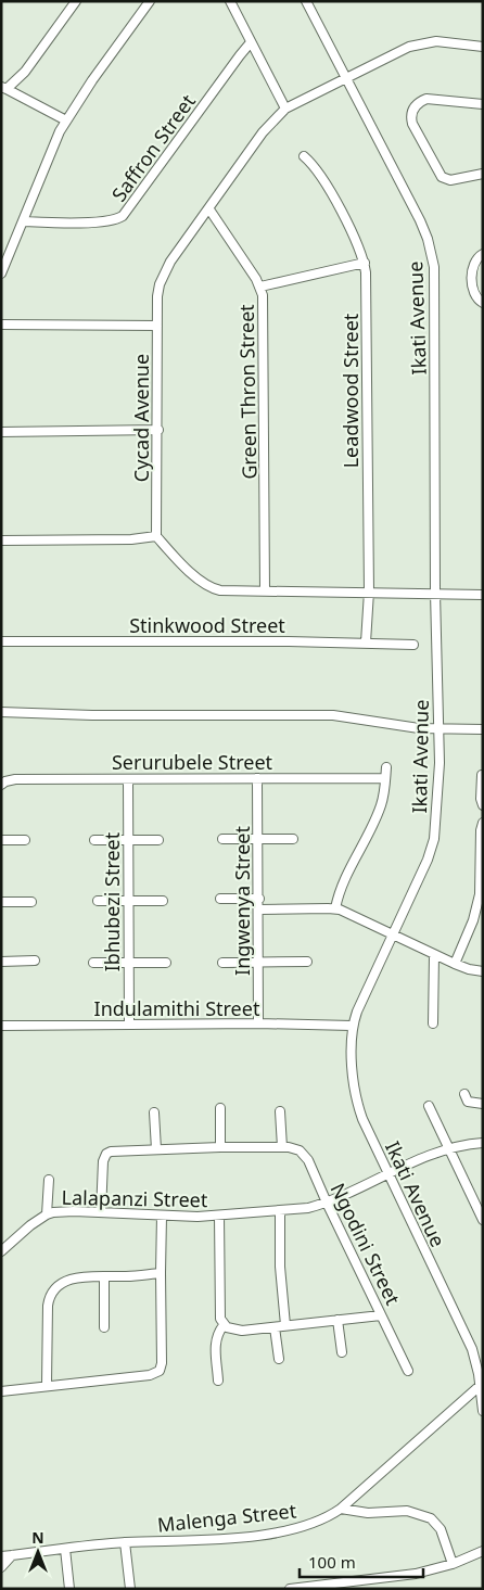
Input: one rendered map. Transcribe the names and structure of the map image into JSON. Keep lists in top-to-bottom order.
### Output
{
  "streets": {
    "street": [
      "Saffron Street",
      "Ikati Avenue",
      "Leadwood Street",
      "Green Thron Street",
      "Cycad Avenue",
      "Stinkwood Street",
      "Serurubele Street",
      "Ingwenya Street",
      "Ibhubezi Street",
      "Indulamithi Street",
      "Lalapanzi Street",
      "Ngodini Street",
      "Malenga Street"
    ]
  },
  "crossings": [
    ["Ikati Avenue", "Cycad Avenue"],
    ["Ikati Avenue", "Indulamithi Street"],
    ["Ikati Avenue", "Lalapanzi Street"],
    ["Ikati Avenue", "Malenga Street"],
    ["Leadwood Street", "Stinkwood Street"],
    ["Green Thron Street", "Cycad Avenue"],
    ["Serurubele Street", "Ingwenya Street"],
    ["Serurubele Street", "Ibhubezi Street"],
    ["Ingwenya Street", "Indulamithi Street"],
    ["Ibhubezi Street", "Indulamithi Street"],
    ["Lalapanzi Street", "Ngodini Street"]
  ],
  "scale_bar": "100 m",
  "north": "top"
}
